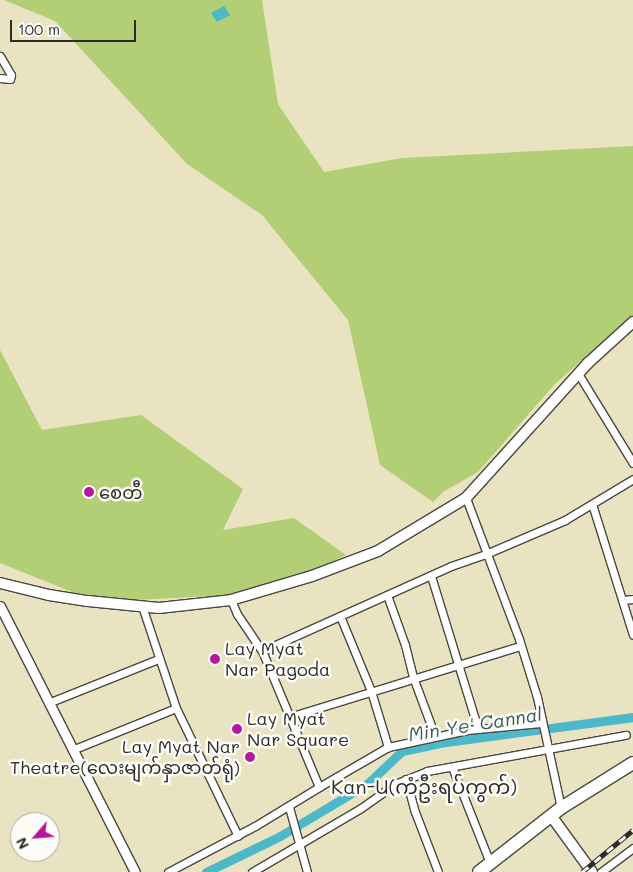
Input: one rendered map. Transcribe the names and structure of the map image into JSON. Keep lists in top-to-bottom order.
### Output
{
  "districts": ["Kan-U(ကံဦးရပ်ကွက်)"],
  "water": ["Min Ye' Cannal"],
  "places": [
    "စေတီ",
    "Lay Myat Nar Pagoda",
    "Lay Myat Nar Square",
    "Lay Myat Nar Theatre(လေးမျက်နှာဇာတ်ရုံ)"
  ],
  "scale_bar": "100 m",
  "north": "bottom left"
}
